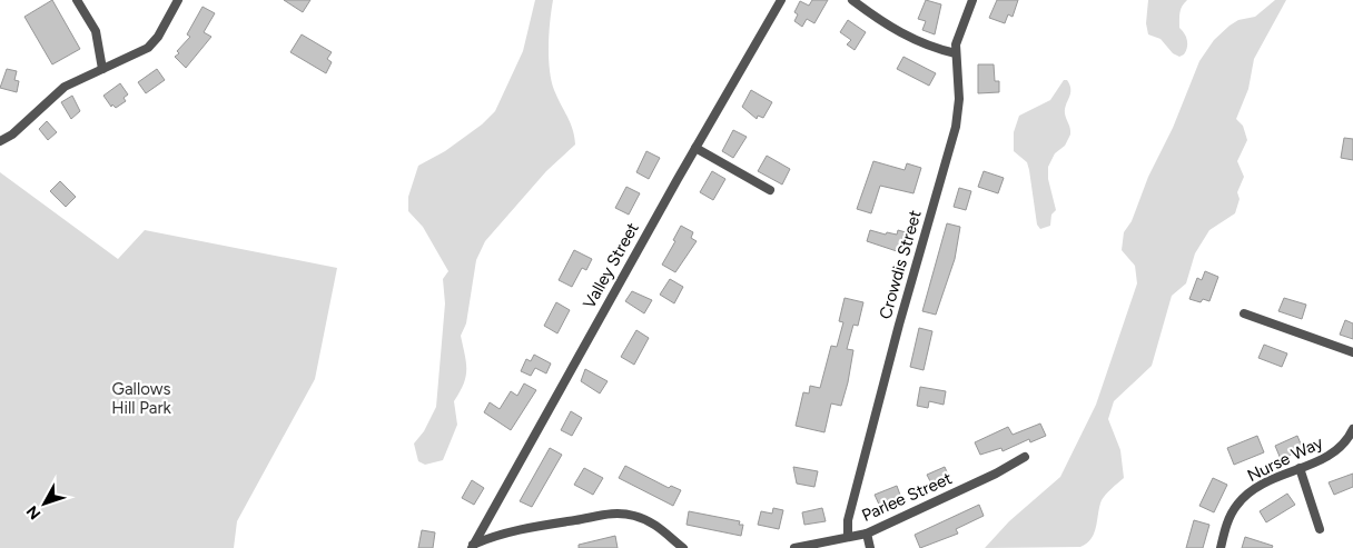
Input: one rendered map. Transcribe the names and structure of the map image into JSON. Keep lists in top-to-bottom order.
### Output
{
  "streets": {
    "street": [
      "Crowdis Street",
      "Valley Street",
      "Nurse Way",
      "Parlee Street"
    ]
  },
  "crossings": [
    ["Crowdis Street", "Parlee Street"]
  ],
  "parks": ["Gallows Hill Park"],
  "north": "bottom left"
}
